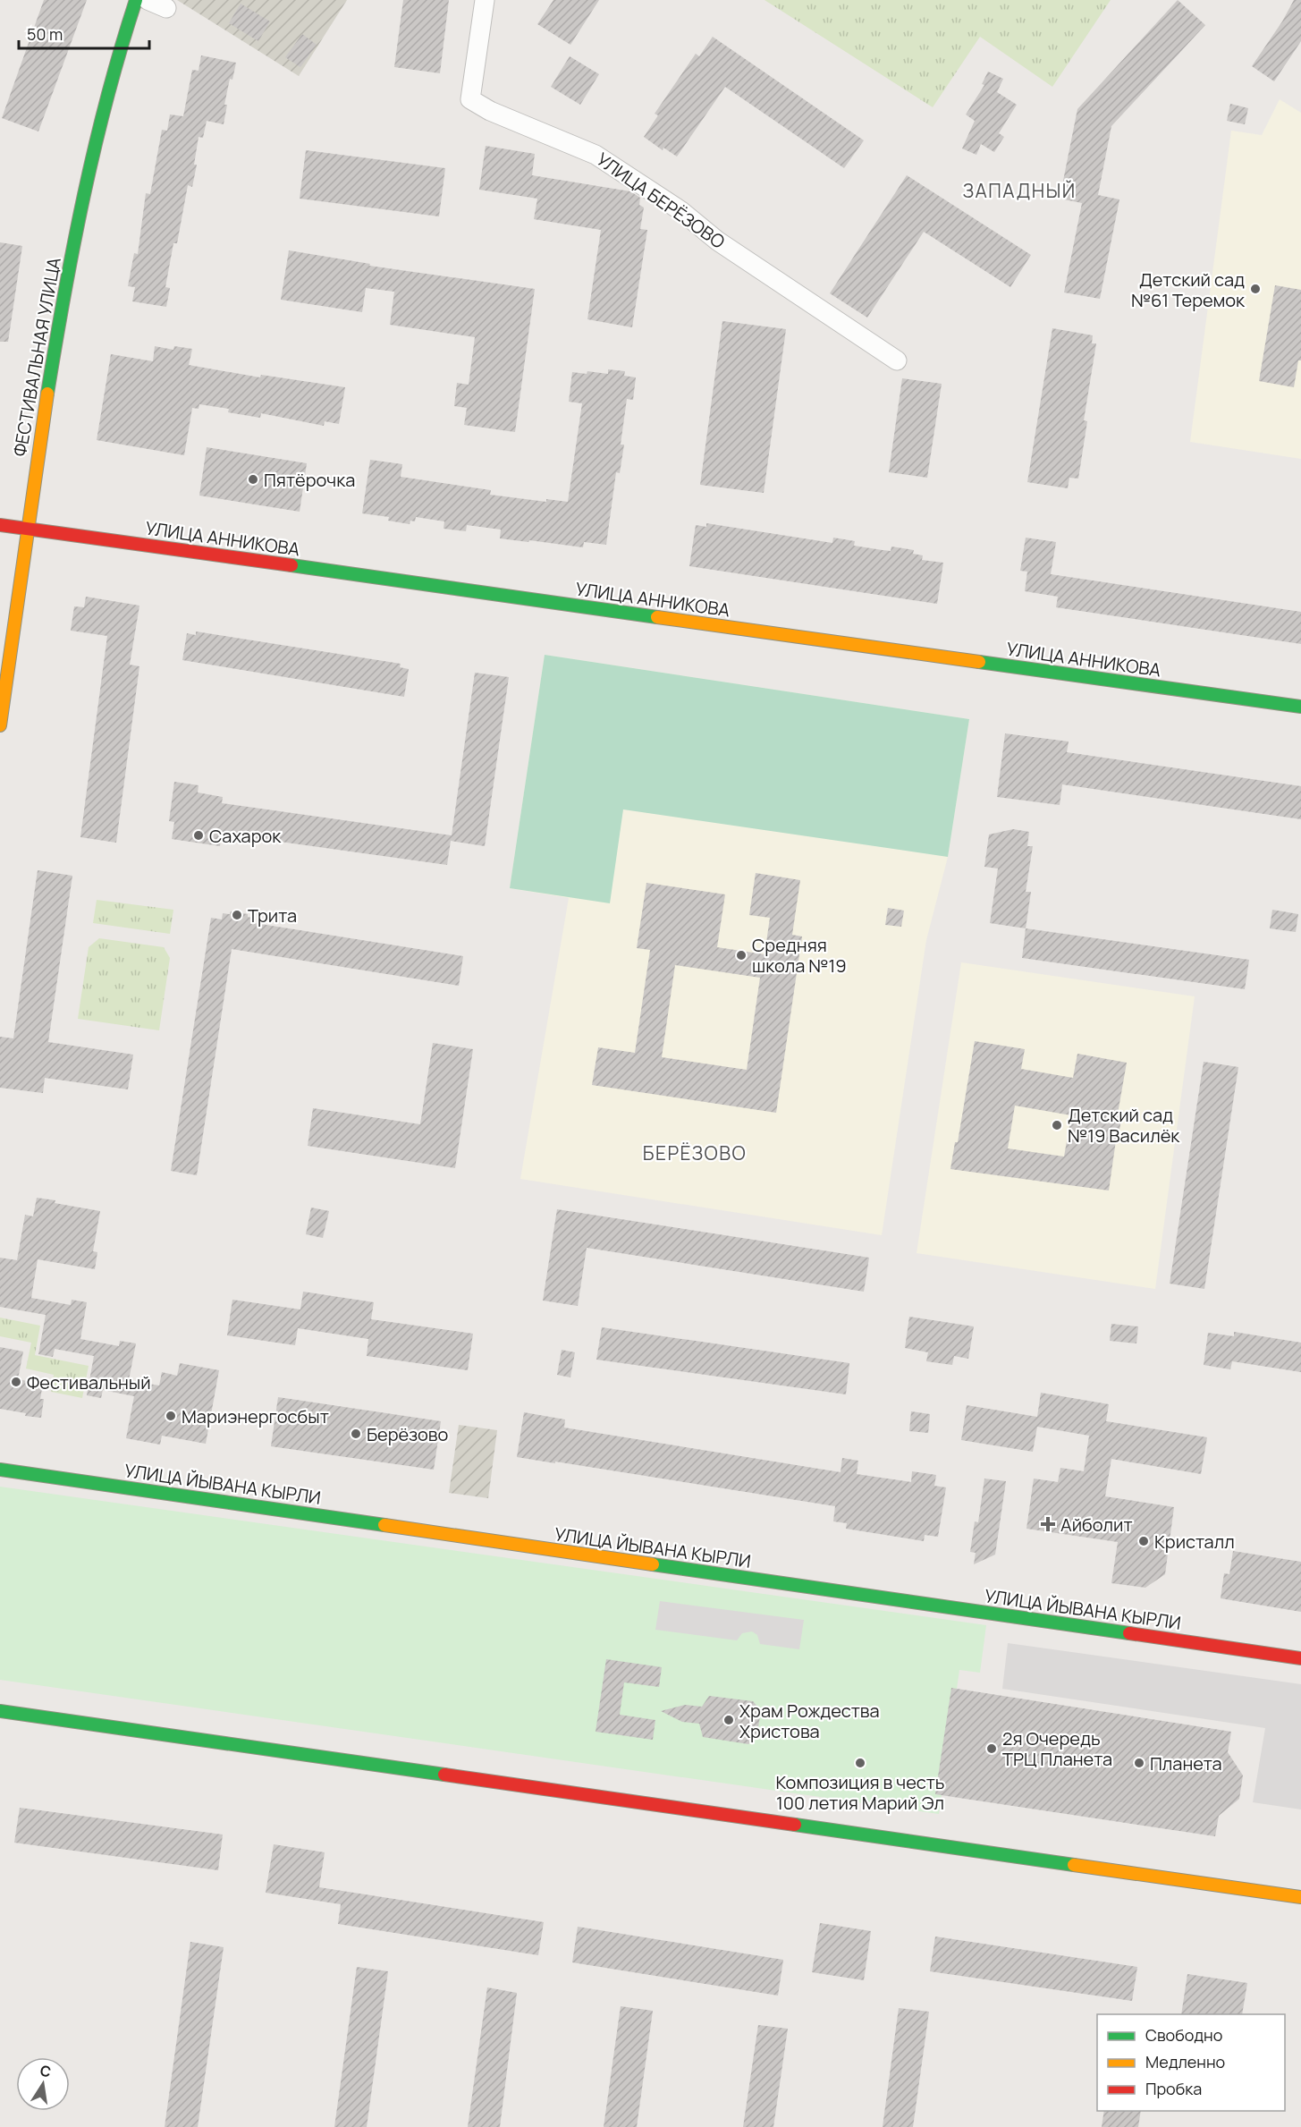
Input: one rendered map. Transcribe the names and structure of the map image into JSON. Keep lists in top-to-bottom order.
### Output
{
  "streets": {
    "main road": ["ФЕСТИВАЛЬНАЯ УЛИЦА", "УЛИЦА АННИКОВА", "УЛИЦА ЙЫВАНА КЫРЛИ"],
    "street": ["УЛИЦА БЕРЁЗОВО"]
  },
  "crossings": [
    ["ФЕСТИВАЛЬНАЯ УЛИЦА", "УЛИЦА АННИКОВА"]
  ],
  "districts": ["ЗАПАДНЫЙ", "БЕРЁЗОВО"],
  "places": {
    "other": [
      "Детский сад №61 Теремок",
      "Пятёрочка",
      "Сахарок",
      "Трита",
      "Средняя школа №19",
      "Детский сад №19 Василёк",
      "Фестивальный",
      "Мариэнергосбыт",
      "Берёзово",
      "Кристалл",
      "Храм Рождества Христова",
      "2я Очередь ТРЦ Планета",
      "Композиция в честь 100 летия Марий Эл",
      "Планета"
    ],
    "health": ["Айболит"]
  },
  "legend": ["Свободно", "Медленно", "Пробка"],
  "scale_bar": "50 m",
  "north": "top"
}
